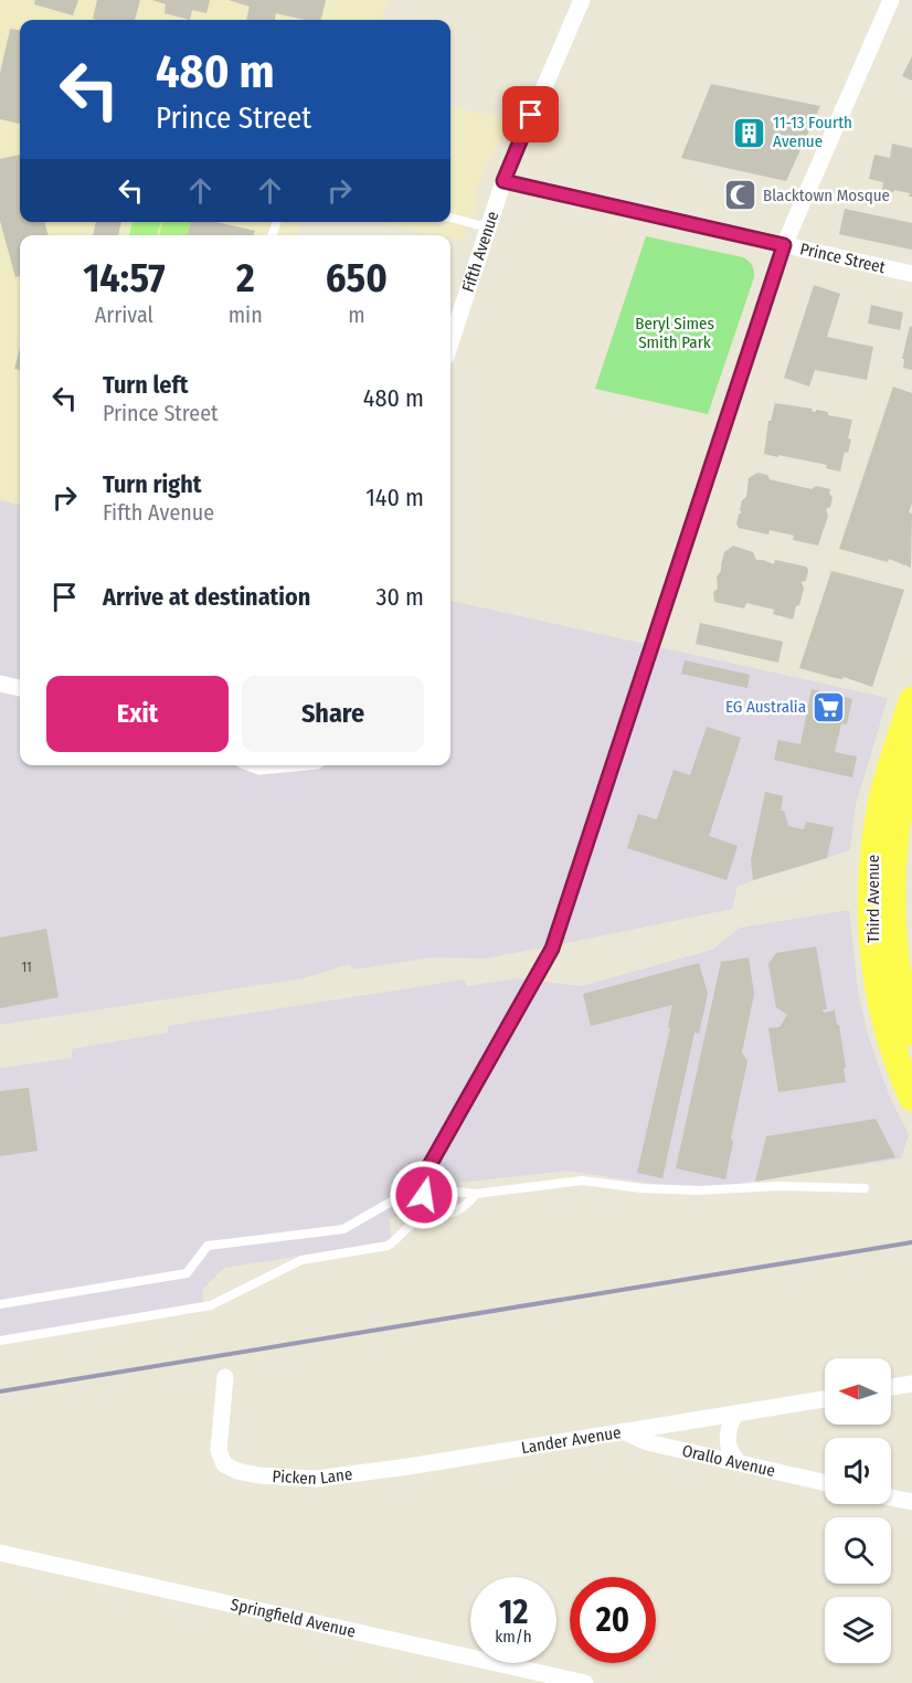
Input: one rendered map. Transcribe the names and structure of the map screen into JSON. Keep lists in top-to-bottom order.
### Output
{
  "streets": {
    "main road": ["Third Avenue"],
    "street": [
      "Fifth Avenue",
      "Prince Street",
      "Lander Avenue",
      "Orallo Avenue",
      "Picken Lane",
      "Springfield Avenue"
    ]
  },
  "crossings": [
    ["Fifth Avenue", "Prince Street"],
    ["Lander Avenue", "Orallo Avenue"],
    ["Lander Avenue", "Picken Lane"]
  ],
  "parks": ["Beryl Simes Smith Park"],
  "places": {
    "building": ["11-13 Fourth Avenue"],
    "mosque": ["Blacktown Mosque"],
    "supermarket": ["EG Australia"]
  },
  "house_numbers": ["11"],
  "north": "left",
  "page": {
    "turn": ["480 m", "Prince Street"],
    "eta": [
      "14:57",
      "Arrival",
      "2",
      "min",
      "650",
      "m"
    ],
    "list": [
      {
        "name": "Turn left",
        "note": "Prince Street",
        "value": "480 m"
      },
      {
        "name": "Turn right",
        "note": "Fifth Avenue",
        "value": "140 m"
      },
      {
        "name": "Arrive at destination",
        "value": "30 m"
      }
    ],
    "buttons": ["Exit", "Share"],
    "speed": "12 km/h",
    "limit": "20"
  }
}
